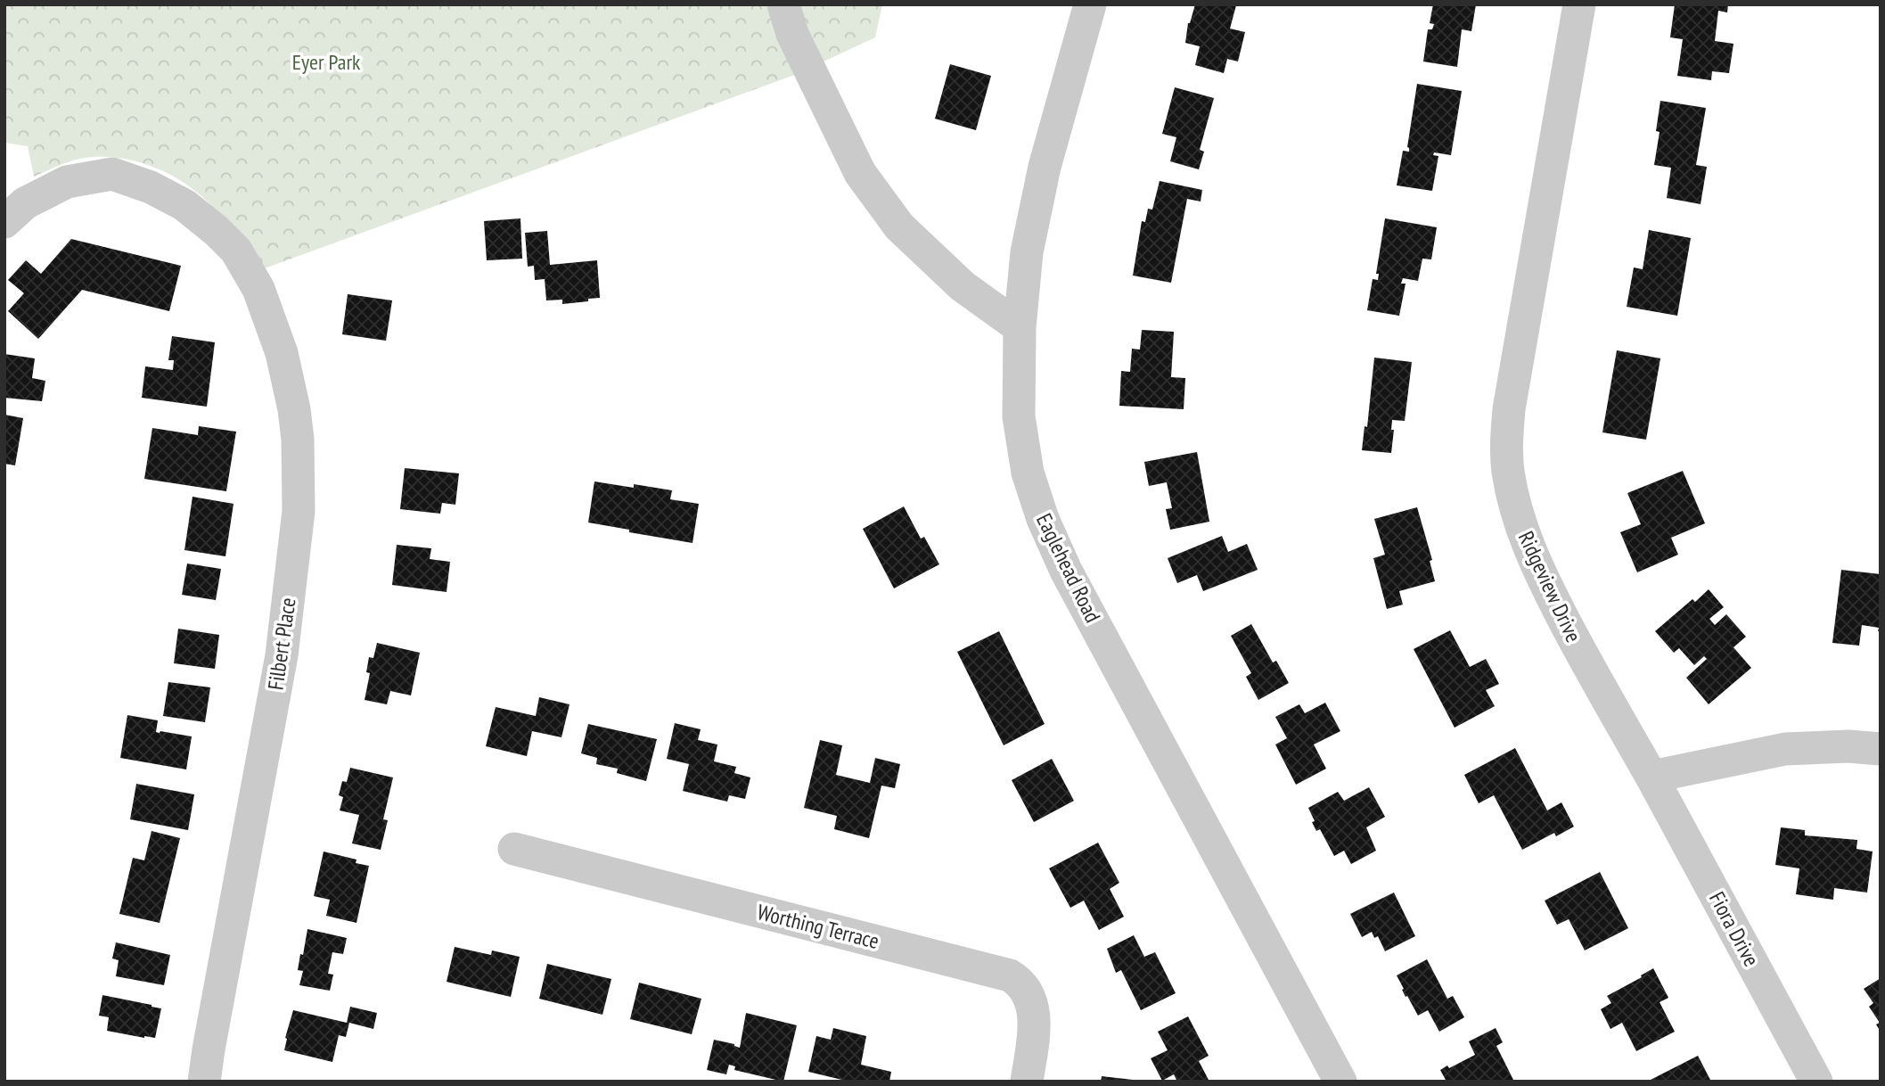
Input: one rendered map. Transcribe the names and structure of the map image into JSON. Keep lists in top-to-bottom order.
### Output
{
  "streets": {
    "street": [
      "Eaglehead Road",
      "Ridgeview Drive",
      "Filbert Place",
      "Worthing Terrace",
      "Fiora Drive"
    ]
  },
  "crossings": [
    ["Ridgeview Drive", "Fiora Drive"]
  ],
  "parks": ["Eyer Park"]
}
